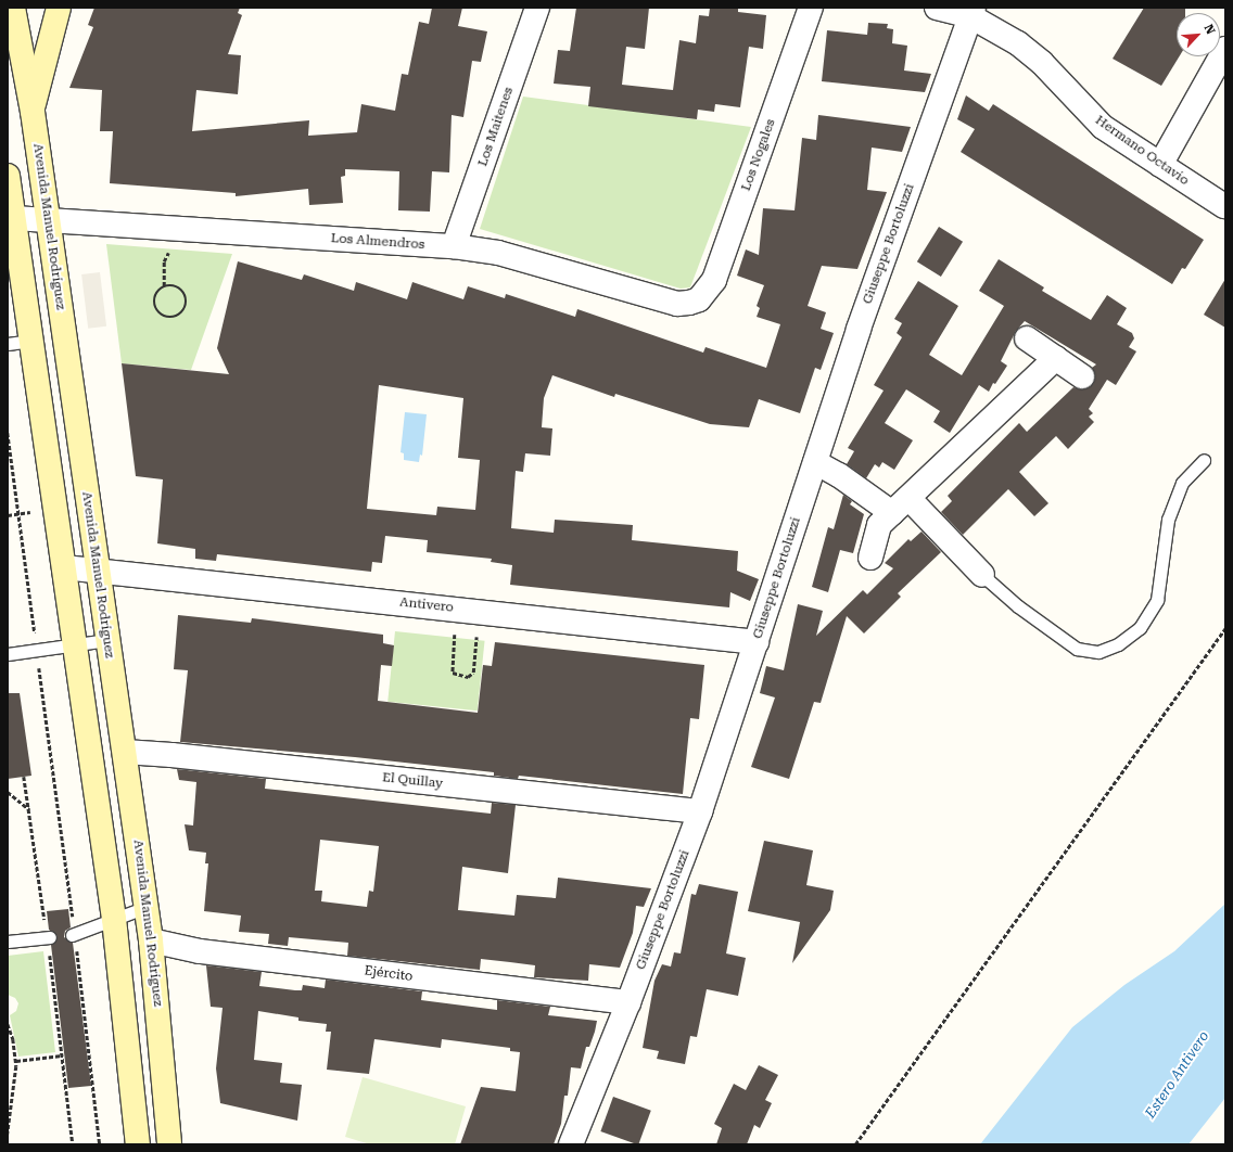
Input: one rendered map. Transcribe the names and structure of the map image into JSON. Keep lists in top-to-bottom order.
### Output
{
  "streets": {
    "main road": ["Avenida Manuel Rodríguez"],
    "street": [
      "Los Maitenes",
      "Hermano Octavio",
      "Los Nogales",
      "Los Almendros",
      "Giuseppe Bortoluzzi",
      "Antivero",
      "El Quillay",
      "Ejército"
    ]
  },
  "crossings": [
    ["Los Maitenes", "Los Almendros"],
    ["Hermano Octavio", "Giuseppe Bortoluzzi"],
    ["Los Nogales", "Los Almendros"],
    ["Avenida Manuel Rodríguez", "Los Almendros"],
    ["Avenida Manuel Rodríguez", "Antivero"],
    ["Avenida Manuel Rodríguez", "El Quillay"],
    ["Avenida Manuel Rodríguez", "Ejército"],
    ["Giuseppe Bortoluzzi", "Antivero"],
    ["Giuseppe Bortoluzzi", "El Quillay"],
    ["Giuseppe Bortoluzzi", "Ejército"]
  ],
  "water": ["Estero Antivero"],
  "north": "top right"
}
